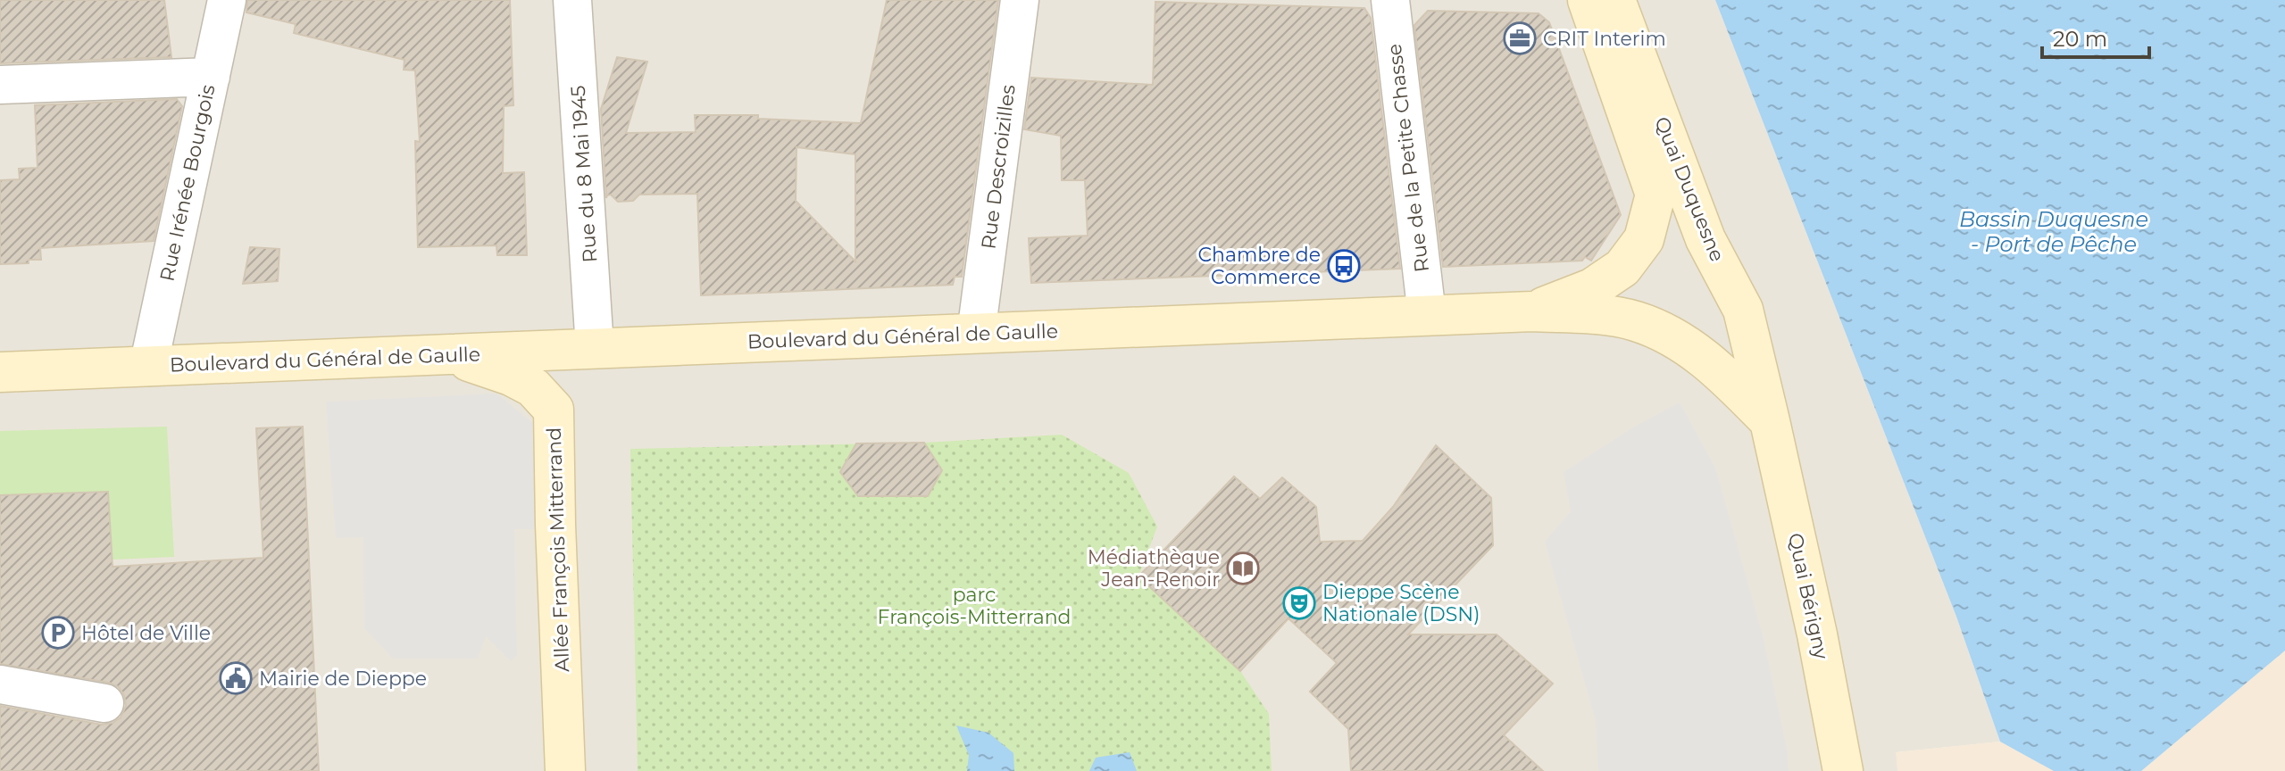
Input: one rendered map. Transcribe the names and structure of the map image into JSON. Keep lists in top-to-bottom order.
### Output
{
  "streets": {
    "main road": [
      "Quai Duquesne",
      "Boulevard du Général de Gaulle",
      "Allée François Mitterrand",
      "Quai Bérigny"
    ],
    "street": [
      "Rue de la Petite Chasse",
      "Rue Descroizilles",
      "Rue du 8 Mai 1945",
      "Rue Irénée Bourgois"
    ]
  },
  "crossings": [
    ["Rue de la Petite Chasse", "Boulevard du Général de Gaulle"],
    ["Rue Descroizilles", "Boulevard du Général de Gaulle"],
    ["Rue du 8 Mai 1945", "Boulevard du Général de Gaulle"],
    ["Rue Irénée Bourgois", "Boulevard du Général de Gaulle"],
    ["Quai Duquesne", "Boulevard du Général de Gaulle"],
    ["Quai Duquesne", "Quai Bérigny"],
    ["Boulevard du Général de Gaulle", "Allée François Mitterrand"],
    ["Boulevard du Général de Gaulle", "Quai Bérigny"]
  ],
  "water": ["Bassin Duquesne - Port de Pêche"],
  "parks": ["parc François-Mitterrand"],
  "places": {
    "office": ["CRIT Interim"],
    "bus stop": ["Chambre de Commerce"],
    "library": ["Médiathèque Jean-Renoir"],
    "theatre": ["Dieppe Scène Nationale (DSN)"],
    "parking": ["Hôtel de Ville"],
    "public building": ["Mairie de Dieppe"]
  },
  "scale_bar": "20 m"
}
